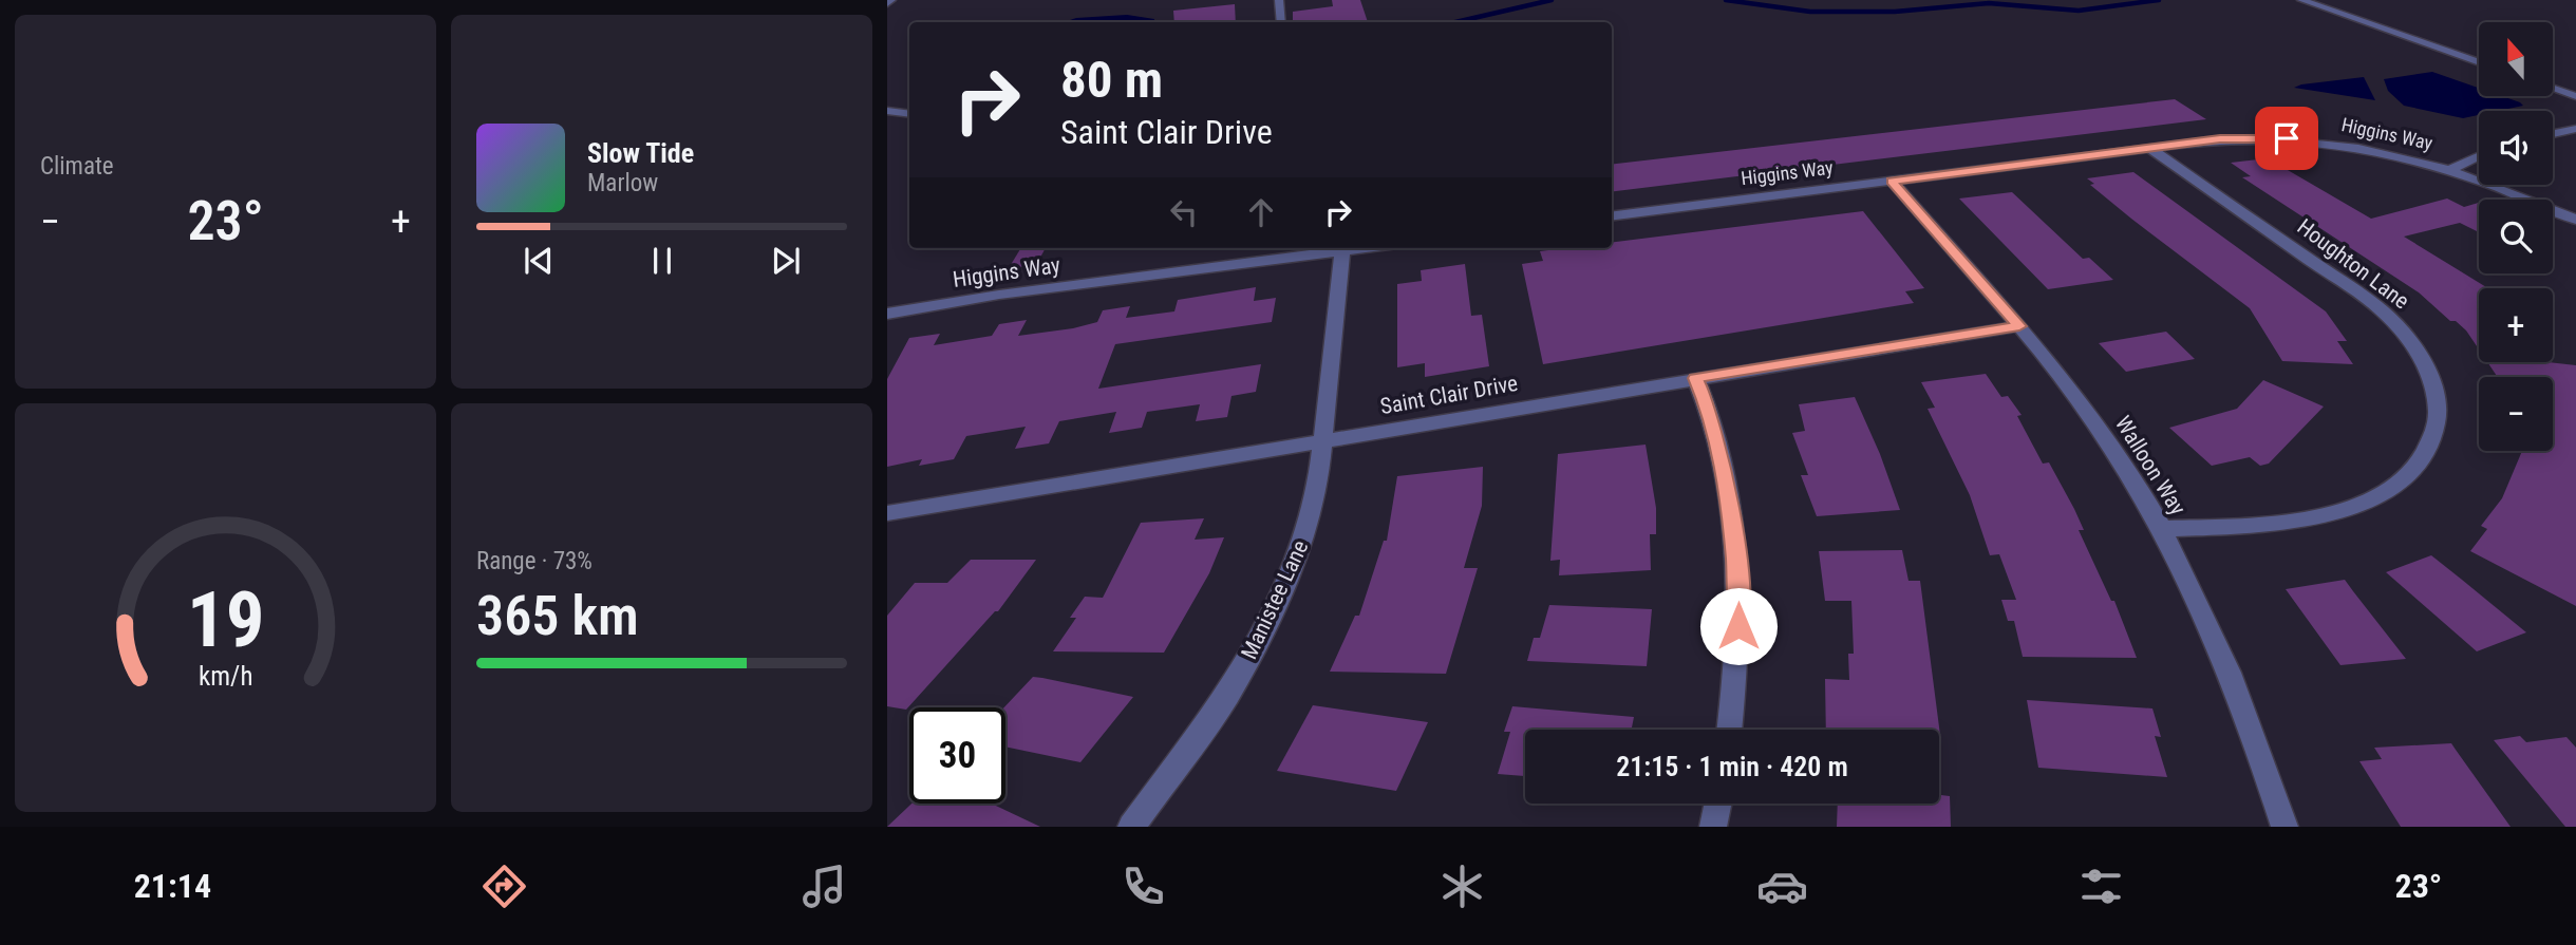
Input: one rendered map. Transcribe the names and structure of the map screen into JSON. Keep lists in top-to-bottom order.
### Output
{
  "streets": {
    "street": [
      "Higgins Way",
      "Houghton Lane",
      "Saint Clair Drive",
      "Walloon Way",
      "Manistee Lane"
    ]
  },
  "crossings": [
    ["Higgins Way", "Houghton Lane"],
    ["Higgins Way", "Walloon Way"],
    ["Higgins Way", "Manistee Lane"],
    ["Houghton Lane", "Walloon Way"],
    ["Saint Clair Drive", "Walloon Way"],
    ["Saint Clair Drive", "Manistee Lane"]
  ],
  "north": "top",
  "page": {
    "tile": [
      "Climate",
      ["Range · 73%", "365 km"]
    ],
    "map_buttons": ["+", "−"],
    "turn": ["80 m", "Saint Clair Drive"],
    "song": ["Slow Tide", "Marlow"],
    "heat": ["−", "23°", "+"],
    "limit": "30",
    "trip": "21:15 · 1 min · 420 m",
    "tabs": ["21:14", "23°"],
    "gauge": ["19", "km/h"]
  }
}
